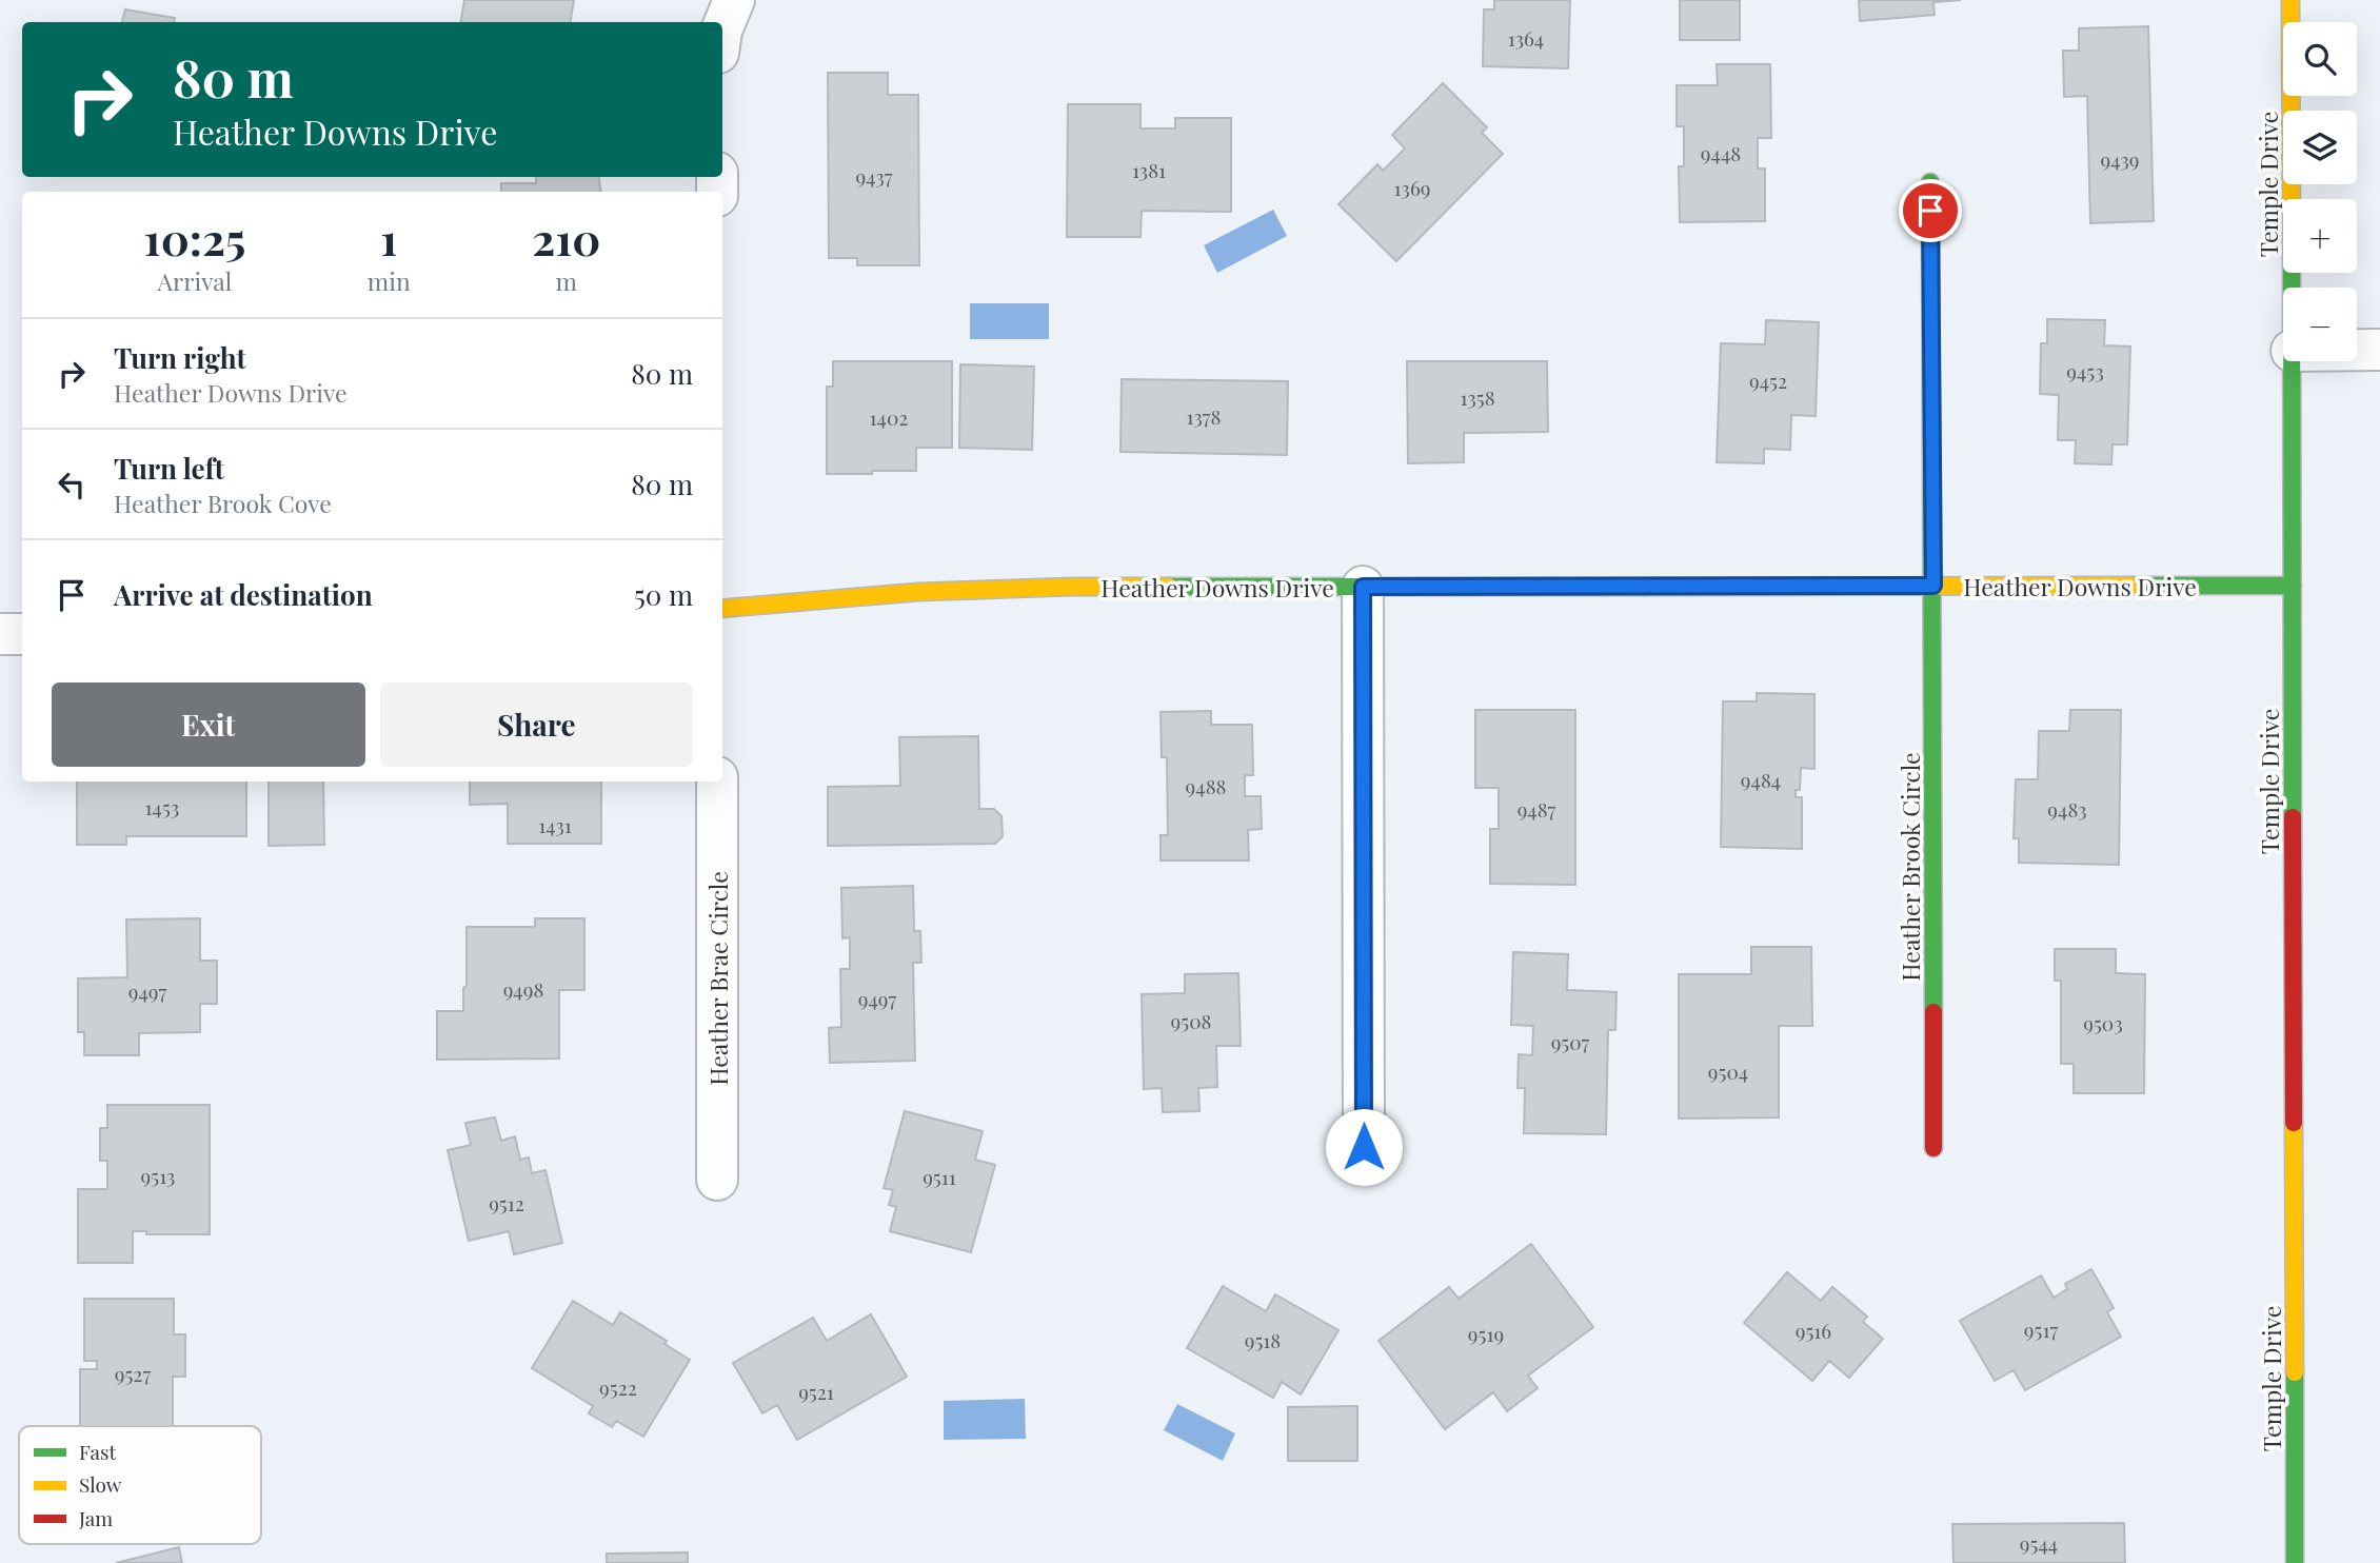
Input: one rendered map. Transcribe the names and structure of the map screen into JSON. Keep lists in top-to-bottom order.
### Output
{
  "streets": {
    "street": [
      "Temple Drive",
      "Heather Downs Drive",
      "Heather Brook Circle",
      "Heather Brae Circle"
    ]
  },
  "crossings": [
    ["Temple Drive", "Heather Downs Drive"],
    ["Heather Downs Drive", "Heather Brook Circle"]
  ],
  "house_numbers": [
    "1364",
    "9448",
    "9439",
    "1381",
    "9437",
    "1369",
    "9453",
    "9452",
    "1358",
    "1378",
    "1402",
    "9484",
    "9488",
    "1453",
    "9487",
    "9483",
    "1431",
    "9498",
    "9497",
    "9497",
    "9508",
    "9503",
    "9507",
    "9504",
    "9513",
    "9511",
    "9512",
    "9517",
    "9516",
    "9519",
    "9518",
    "9527",
    "9522",
    "9521",
    "9544"
  ],
  "legend": ["Fast", "Slow", "Jam"],
  "page": {
    "map_buttons": ["+", "−"],
    "turn": ["80 m", "Heather Downs Drive"],
    "eta": [
      "10:25",
      "Arrival",
      "1",
      "min",
      "210",
      "m"
    ],
    "list": [
      {
        "name": "Turn right",
        "note": "Heather Downs Drive",
        "value": "80 m"
      },
      {
        "name": "Turn left",
        "note": "Heather Brook Cove",
        "value": "80 m"
      },
      {
        "name": "Arrive at destination",
        "value": "50 m"
      }
    ],
    "buttons": ["Exit", "Share"]
  }
}
